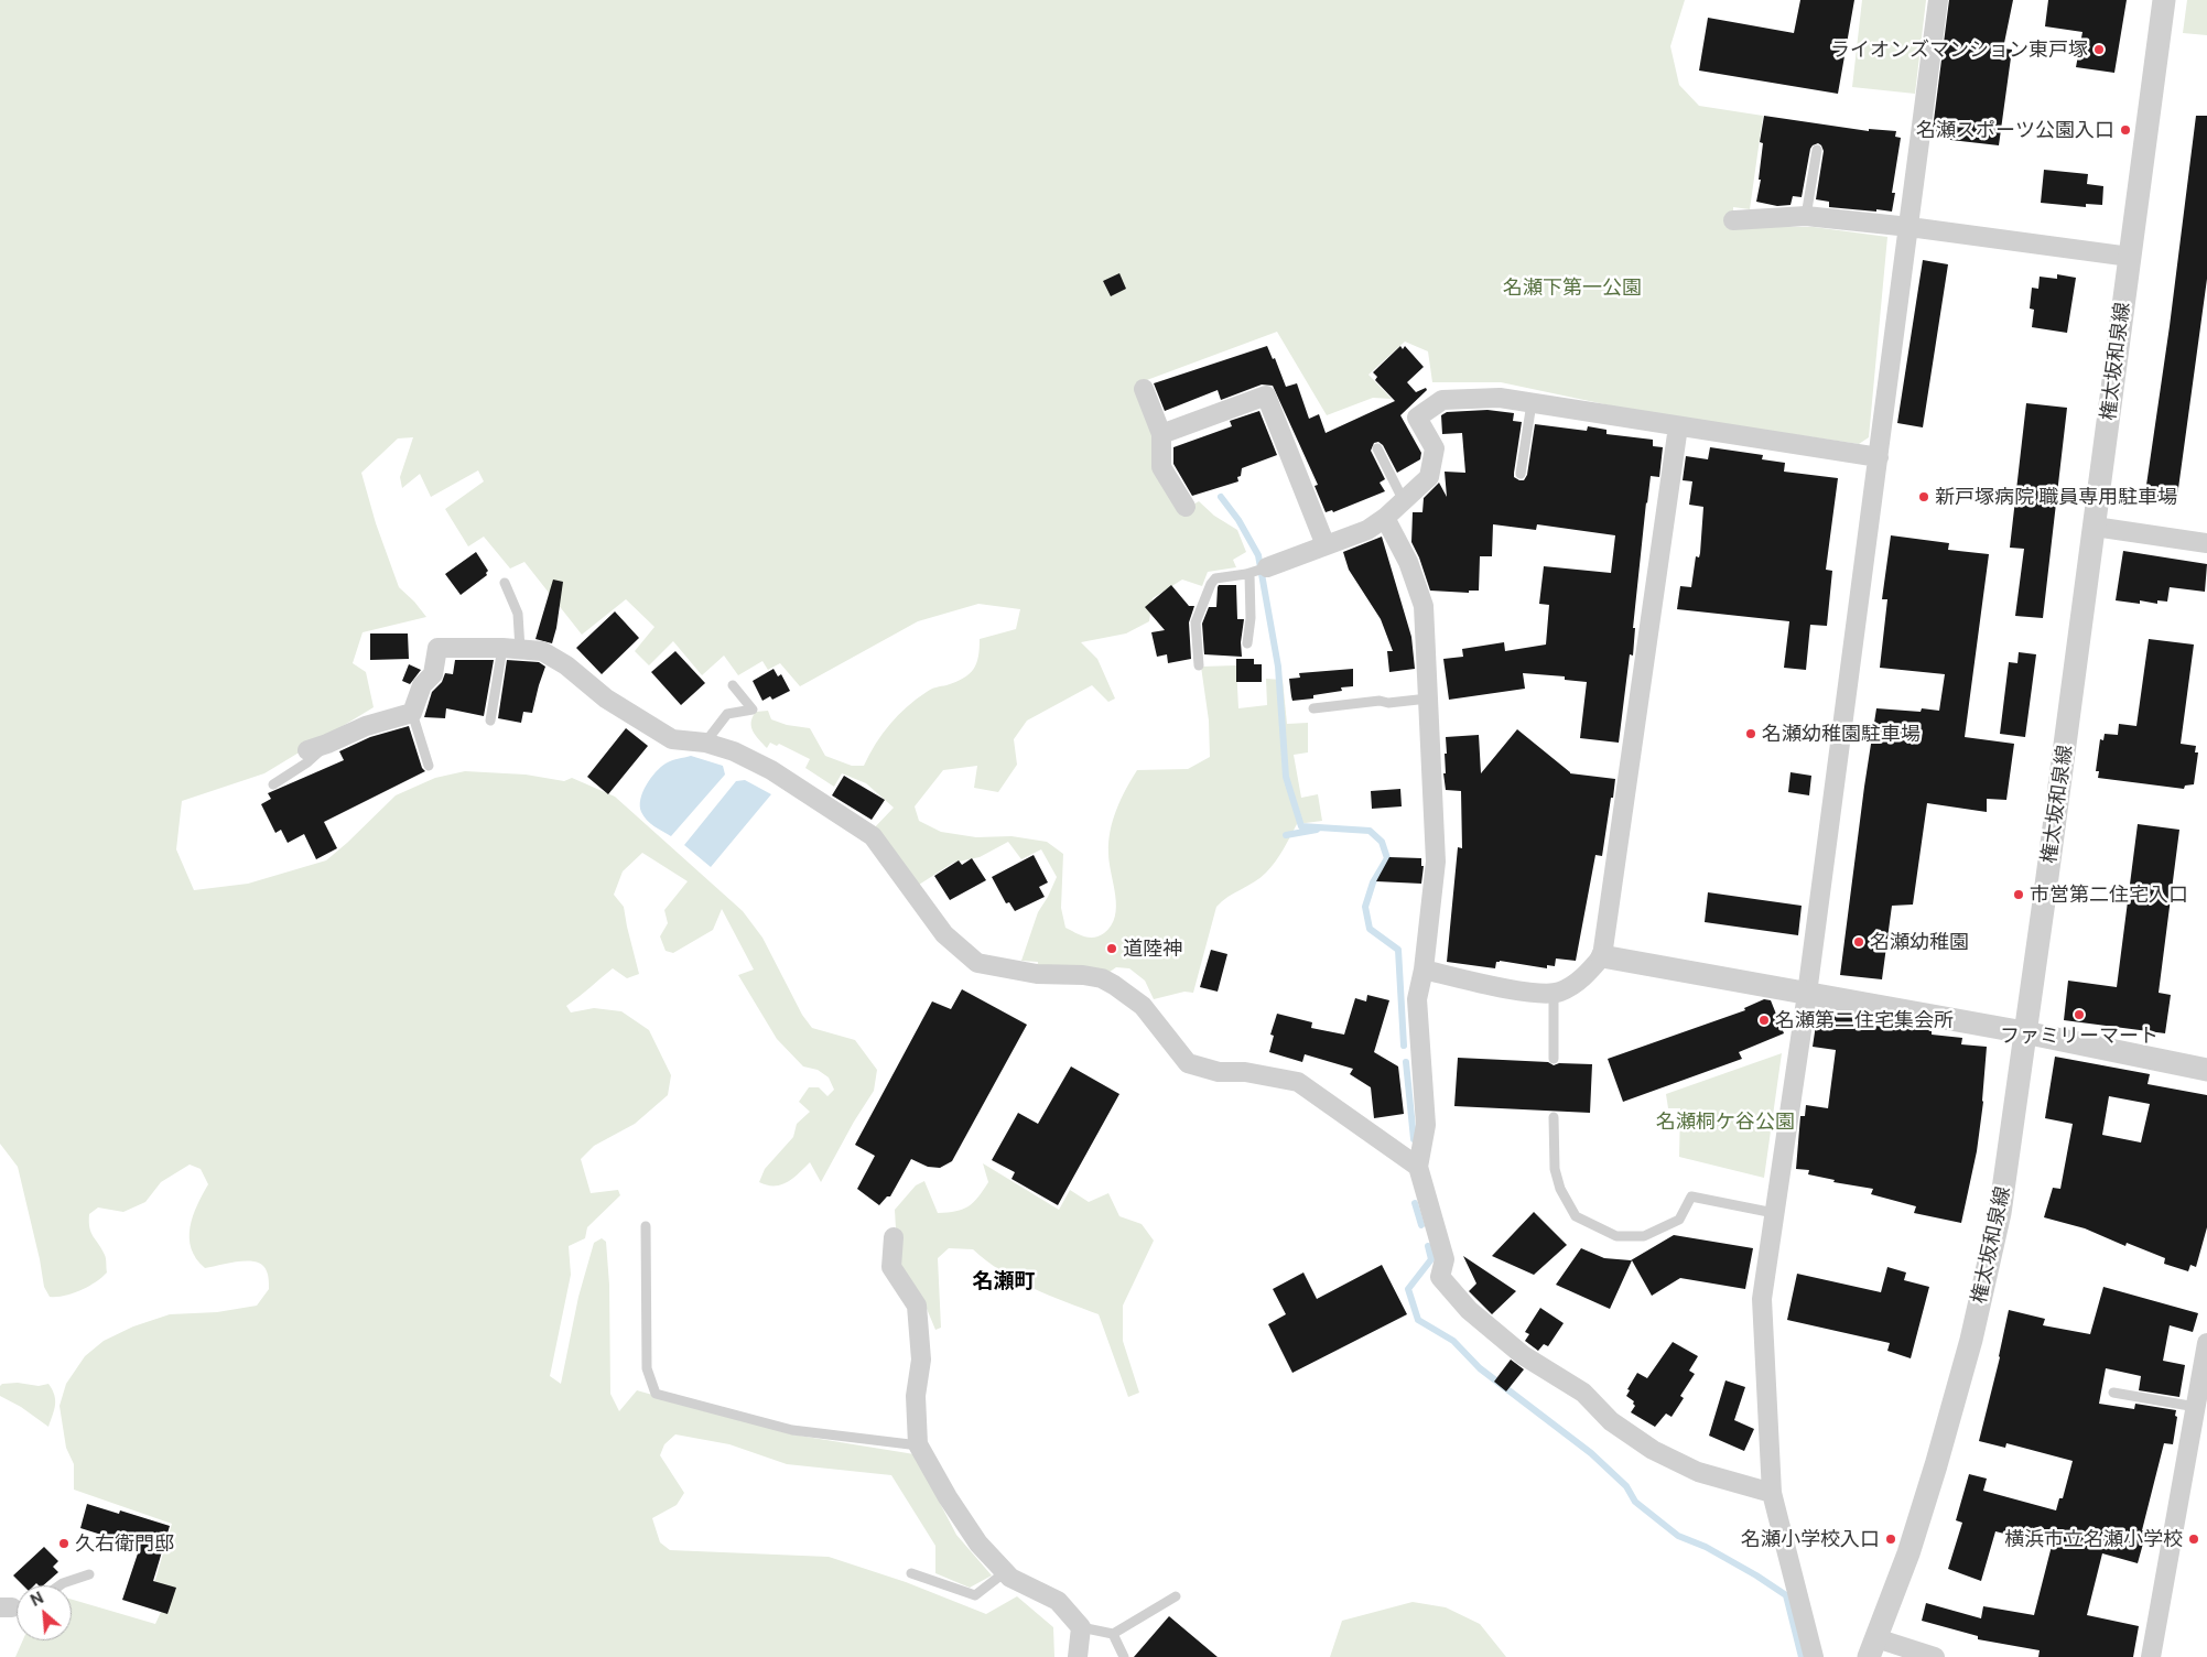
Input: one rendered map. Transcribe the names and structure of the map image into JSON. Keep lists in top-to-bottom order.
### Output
{
  "streets": {
    "street": ["権太坂和泉線"]
  },
  "districts": ["名瀬町"],
  "parks": ["名瀬下第一公園", "名瀬桐ケ谷公園"],
  "places": [
    "ライオンズマンション東戸塚",
    "名瀬スポーツ公園入口",
    "新戸塚病院 職員専用駐車場",
    "名瀬幼稚園駐車場",
    "市営第二住宅入口",
    "名瀬幼稚園",
    "道陸神",
    "ファミリーマート",
    "名瀬第二住宅集会所",
    "名瀬小学校入口",
    "横浜市立名瀬小学校",
    "久右衛門邸"
  ],
  "north": "top left"
}
